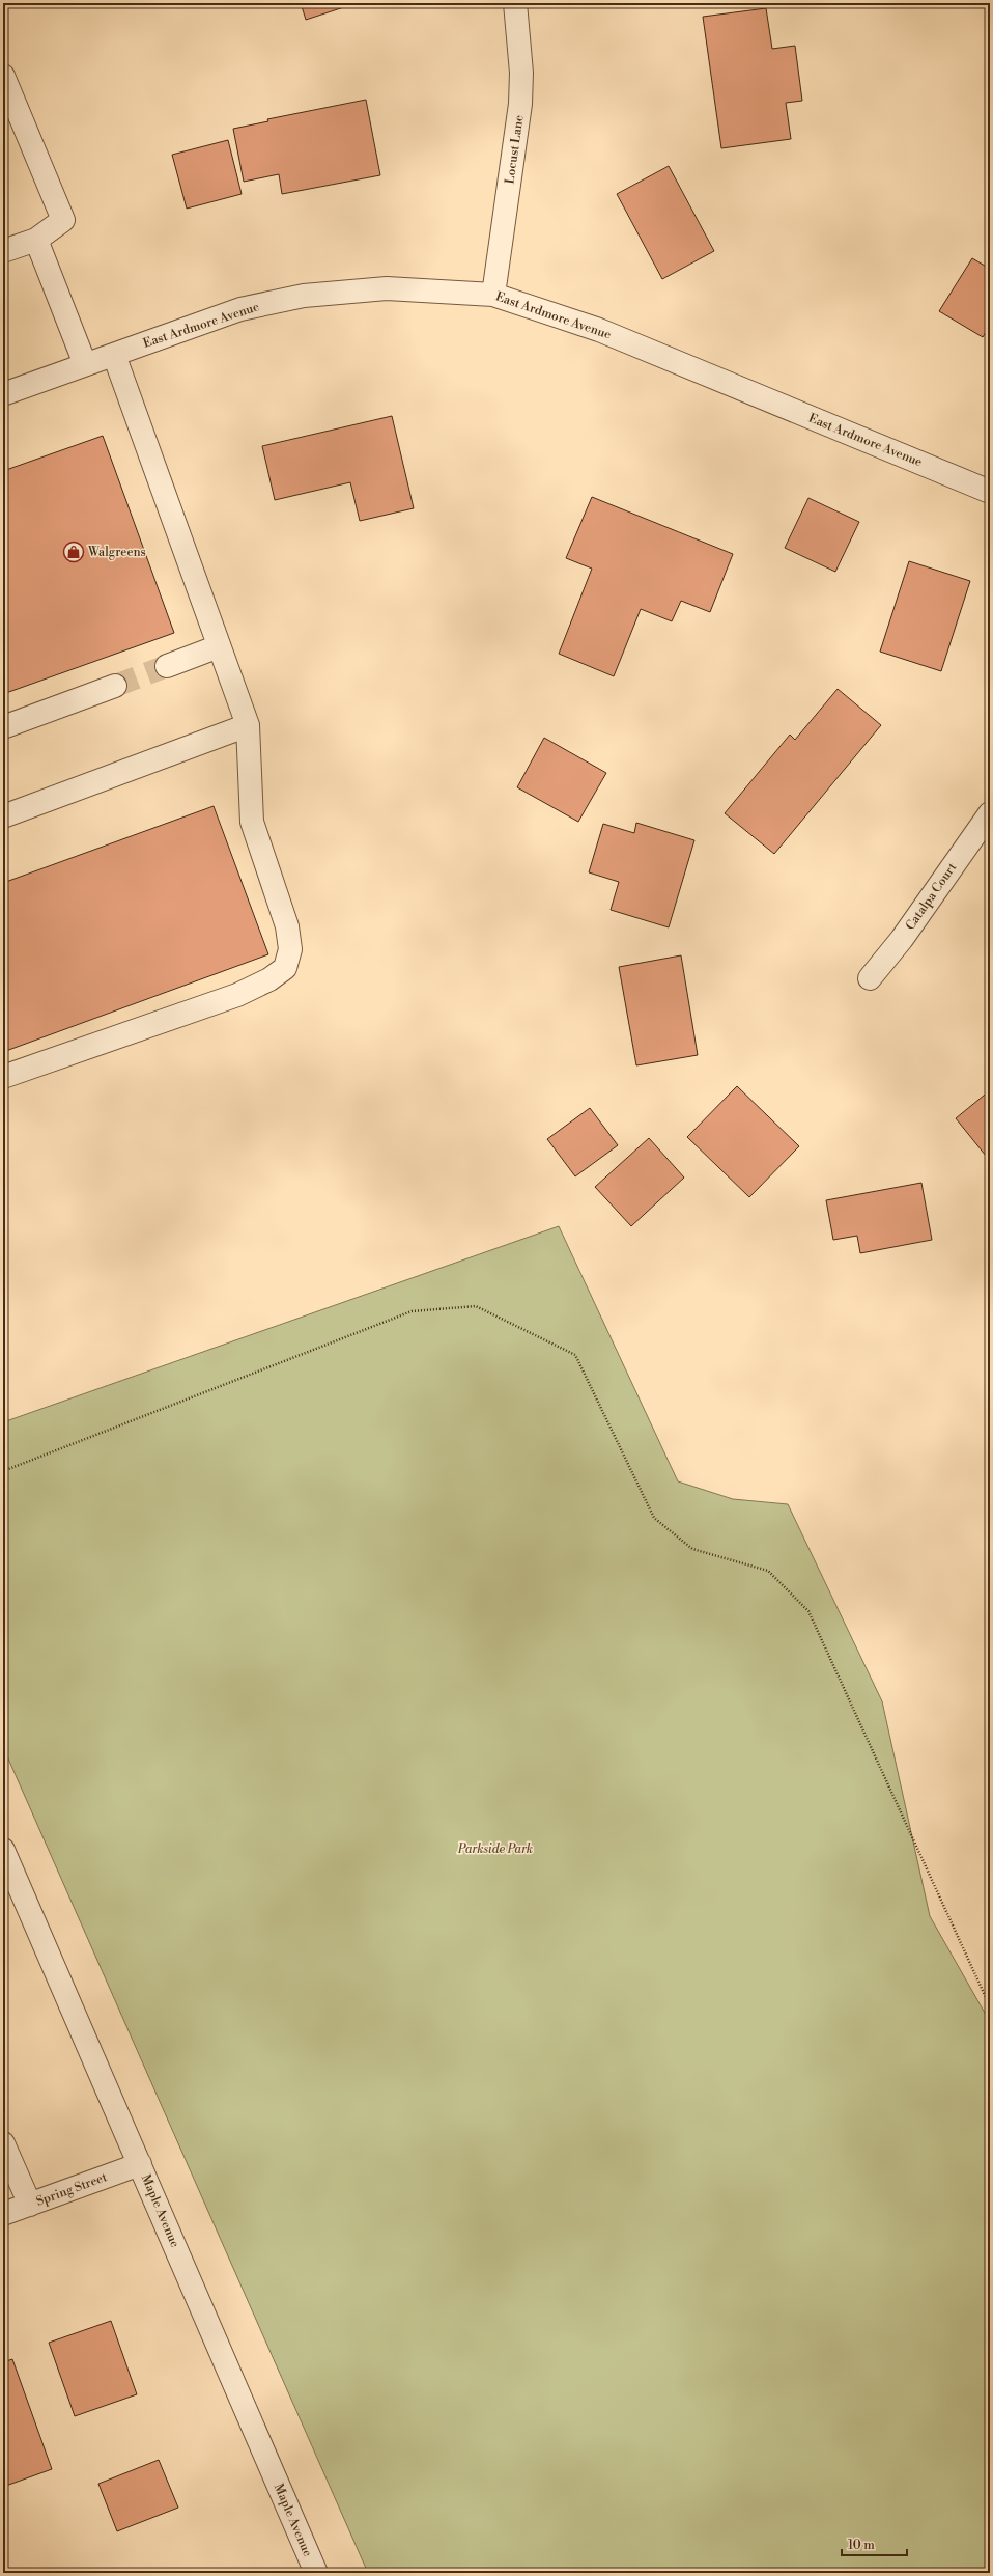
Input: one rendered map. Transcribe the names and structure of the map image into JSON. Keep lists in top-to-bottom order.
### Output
{
  "streets": {
    "street": [
      "Locust Lane",
      "East Ardmore Avenue",
      "Catalpa Court",
      "Spring Street",
      "Maple Avenue"
    ]
  },
  "crossings": [
    ["Locust Lane", "East Ardmore Avenue"],
    ["Spring Street", "Maple Avenue"]
  ],
  "parks": ["Parkside Park"],
  "places": {
    "shop": ["Walgreens"]
  },
  "scale_bar": "10 m"
}
